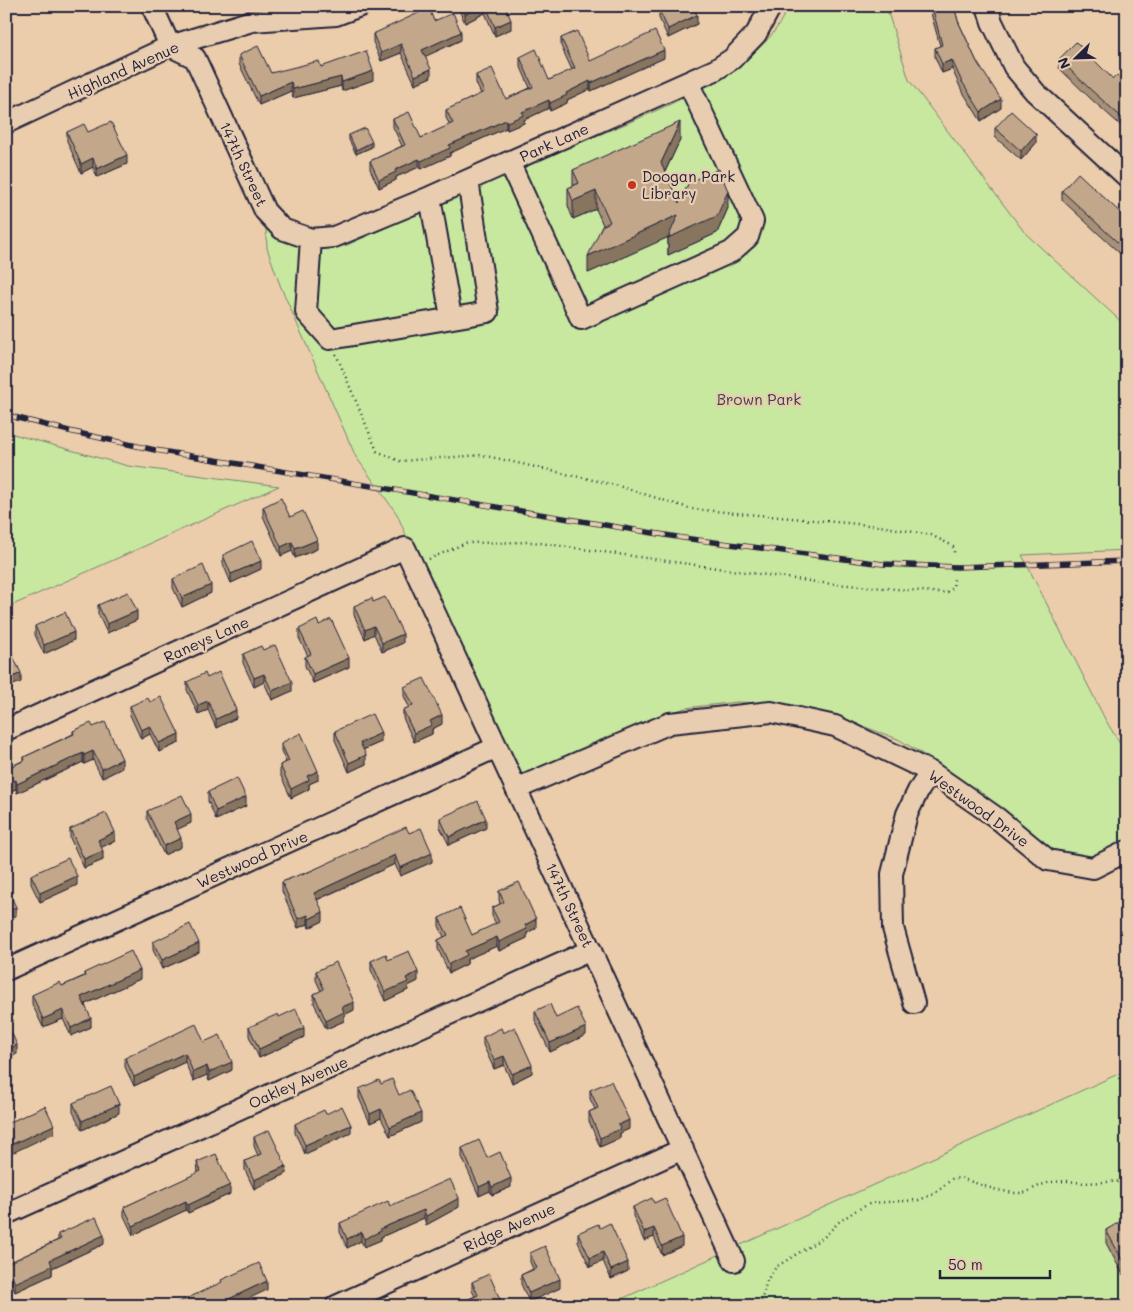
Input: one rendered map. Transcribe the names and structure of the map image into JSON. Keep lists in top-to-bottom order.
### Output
{
  "streets": {
    "street": [
      "Highland Avenue",
      "Park Lane",
      "147th Street",
      "Raneys Lane",
      "Westwood Drive",
      "Oakley Avenue",
      "Ridge Avenue"
    ]
  },
  "crossings": [
    ["Highland Avenue", "147th Street"],
    ["Park Lane", "147th Street"],
    ["147th Street", "Raneys Lane"],
    ["147th Street", "Westwood Drive"],
    ["147th Street", "Oakley Avenue"],
    ["147th Street", "Ridge Avenue"]
  ],
  "parks": ["Brown Park"],
  "places": ["Doogan Park Library"],
  "scale_bar": "50 m",
  "north": "bottom left"
}
